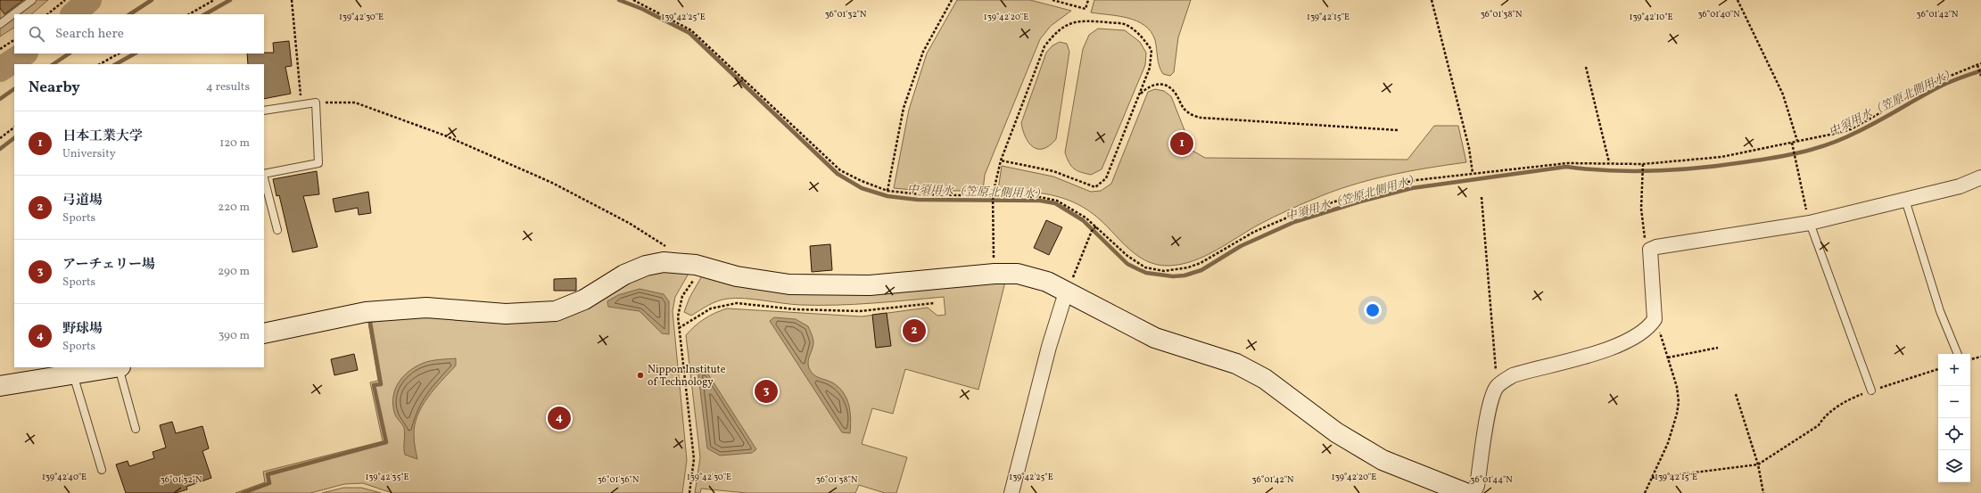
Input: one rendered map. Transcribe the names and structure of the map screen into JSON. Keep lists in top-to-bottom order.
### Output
{
  "water": ["中須用水（笠原北側用水）"],
  "places": ["Nippon Institute of Technology"],
  "page": {
    "search": "Search here",
    "heading": ["Nearby", "4 results"],
    "list": [
      {
        "mark": "1",
        "name": "日本工業大学",
        "note": "University",
        "value": "120 m"
      },
      {
        "mark": "2",
        "name": "弓道場",
        "note": "Sports",
        "value": "220 m"
      },
      {
        "mark": "3",
        "name": "アーチェリー場",
        "note": "Sports",
        "value": "290 m"
      },
      {
        "mark": "4",
        "name": "野球場",
        "note": "Sports",
        "value": "390 m"
      }
    ],
    "pins": [
      "1",
      "2",
      "3",
      "4"
    ],
    "map_buttons": ["+", "−"]
  },
  "coordinates": [
    "36°01'32\"N",
    "36°01'38\"N",
    "36°01'40\"N",
    "36°01'42\"N",
    "139°42'30\"E",
    "139°42'25\"E",
    "139°42'20\"E",
    "139°42'15\"E",
    "139°42'10\"E",
    "139°42'40\"E",
    "139°42'35\"E",
    "36°01'36\"N",
    "36°01'44\"N"
  ]
}
